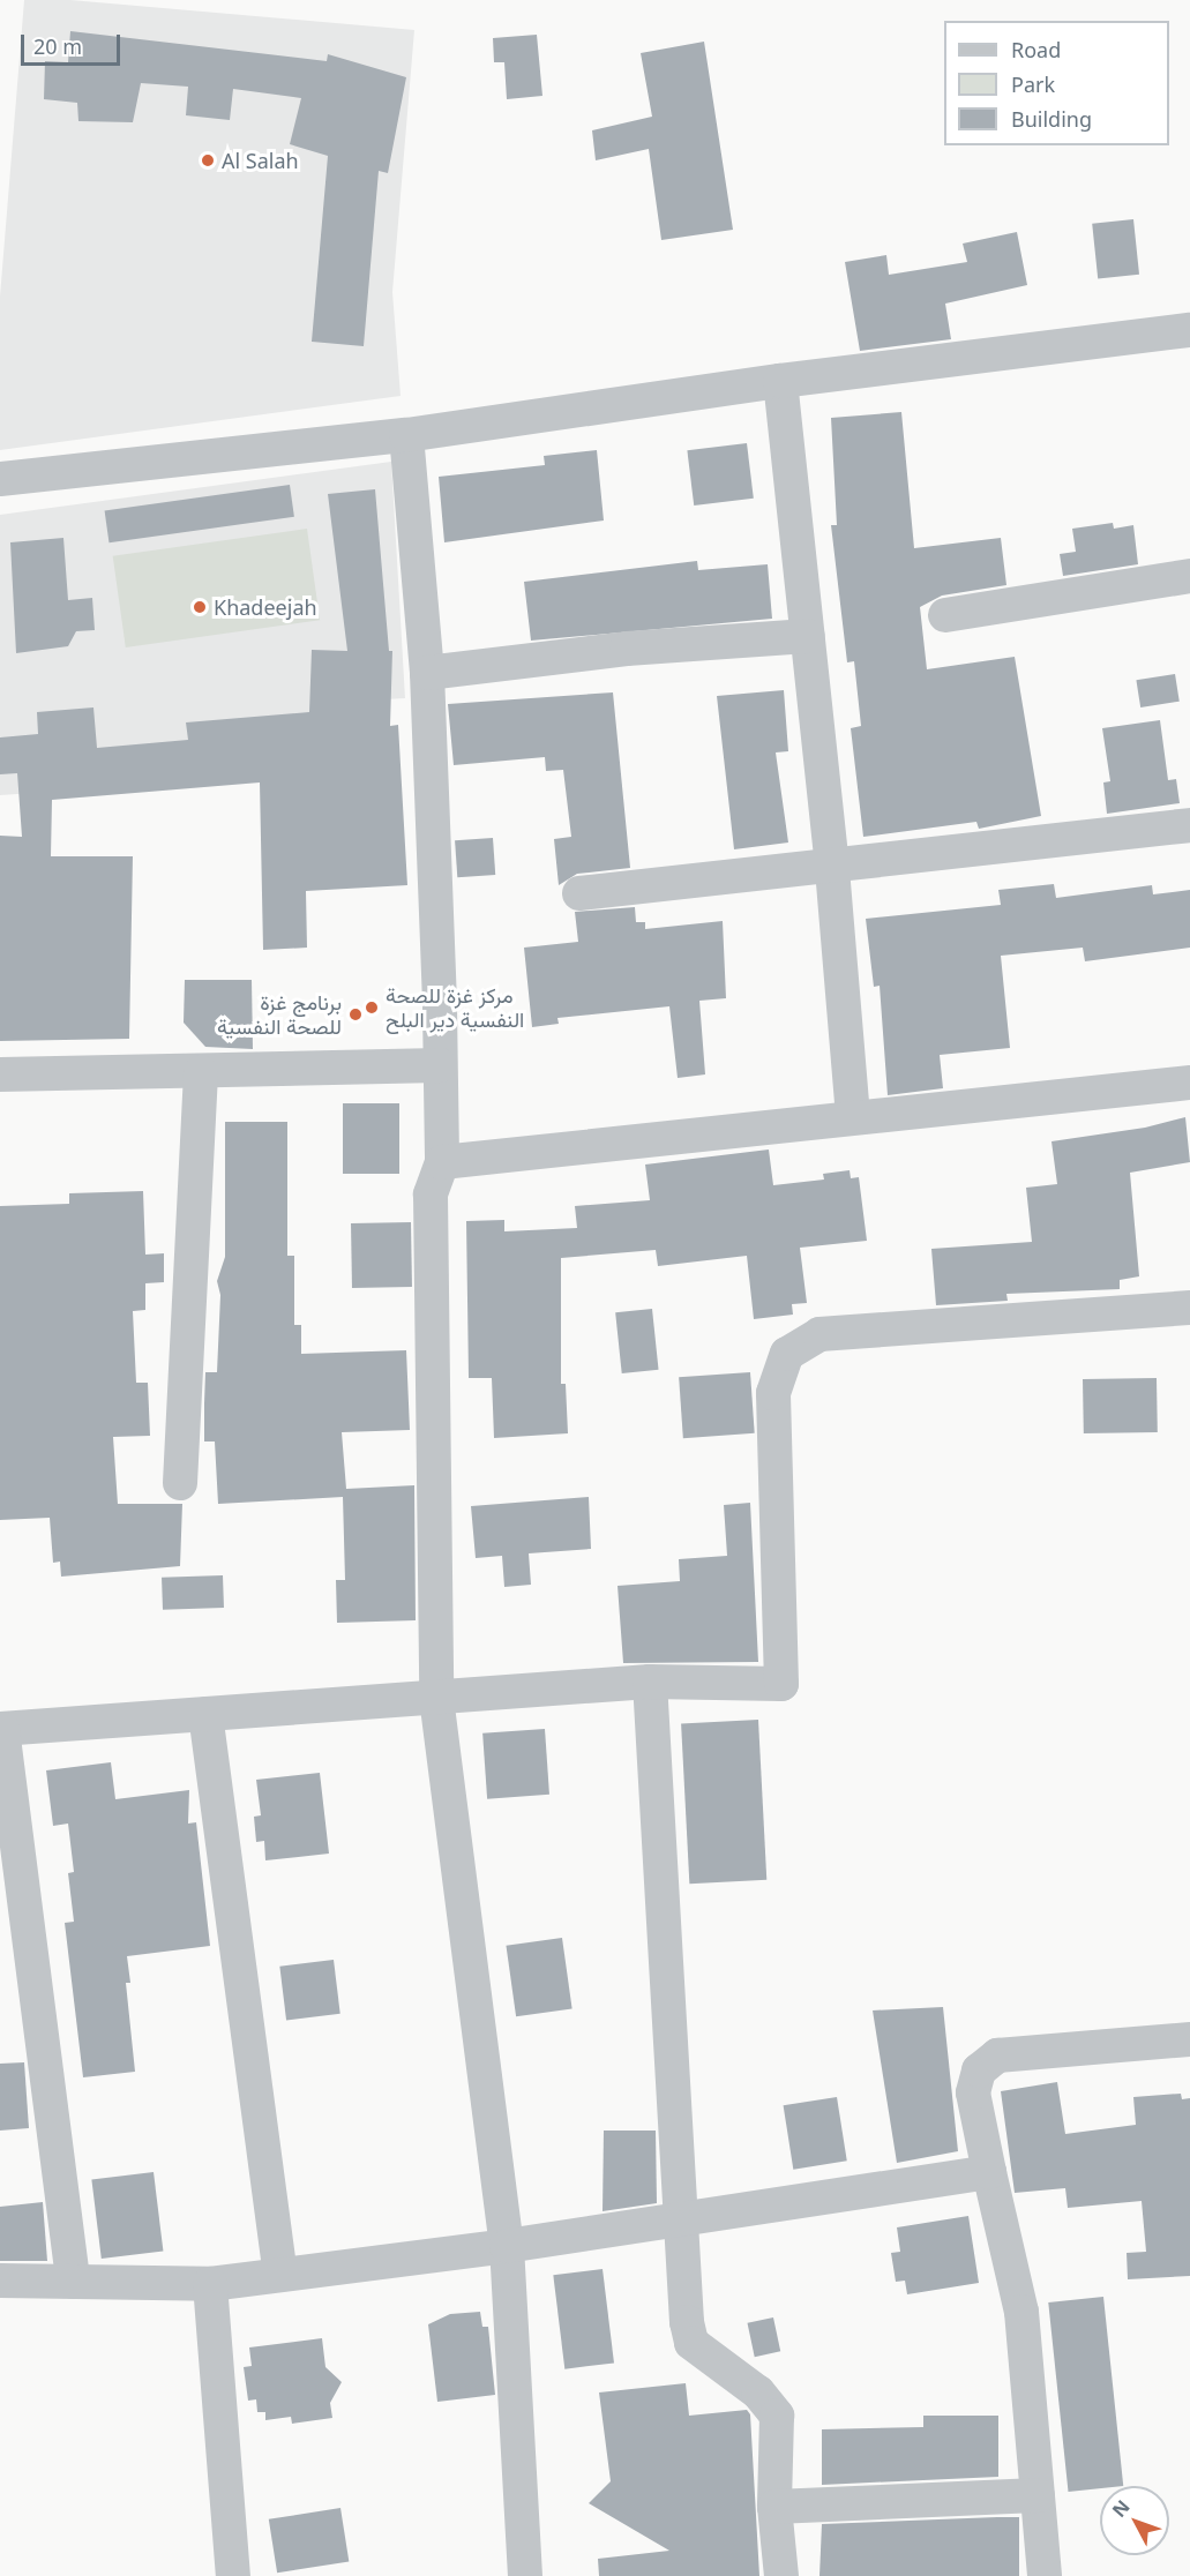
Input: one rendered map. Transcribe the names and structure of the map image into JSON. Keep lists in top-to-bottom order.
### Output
{
  "places": [
    "Al Salah",
    "Khadeejah",
    "مركز غزة للصحة النفسية دير البلح",
    "برنامج غزة للصحة النفسية"
  ],
  "legend": ["Road", "Park", "Building"],
  "scale_bar": "20 m",
  "north": "top left"
}
